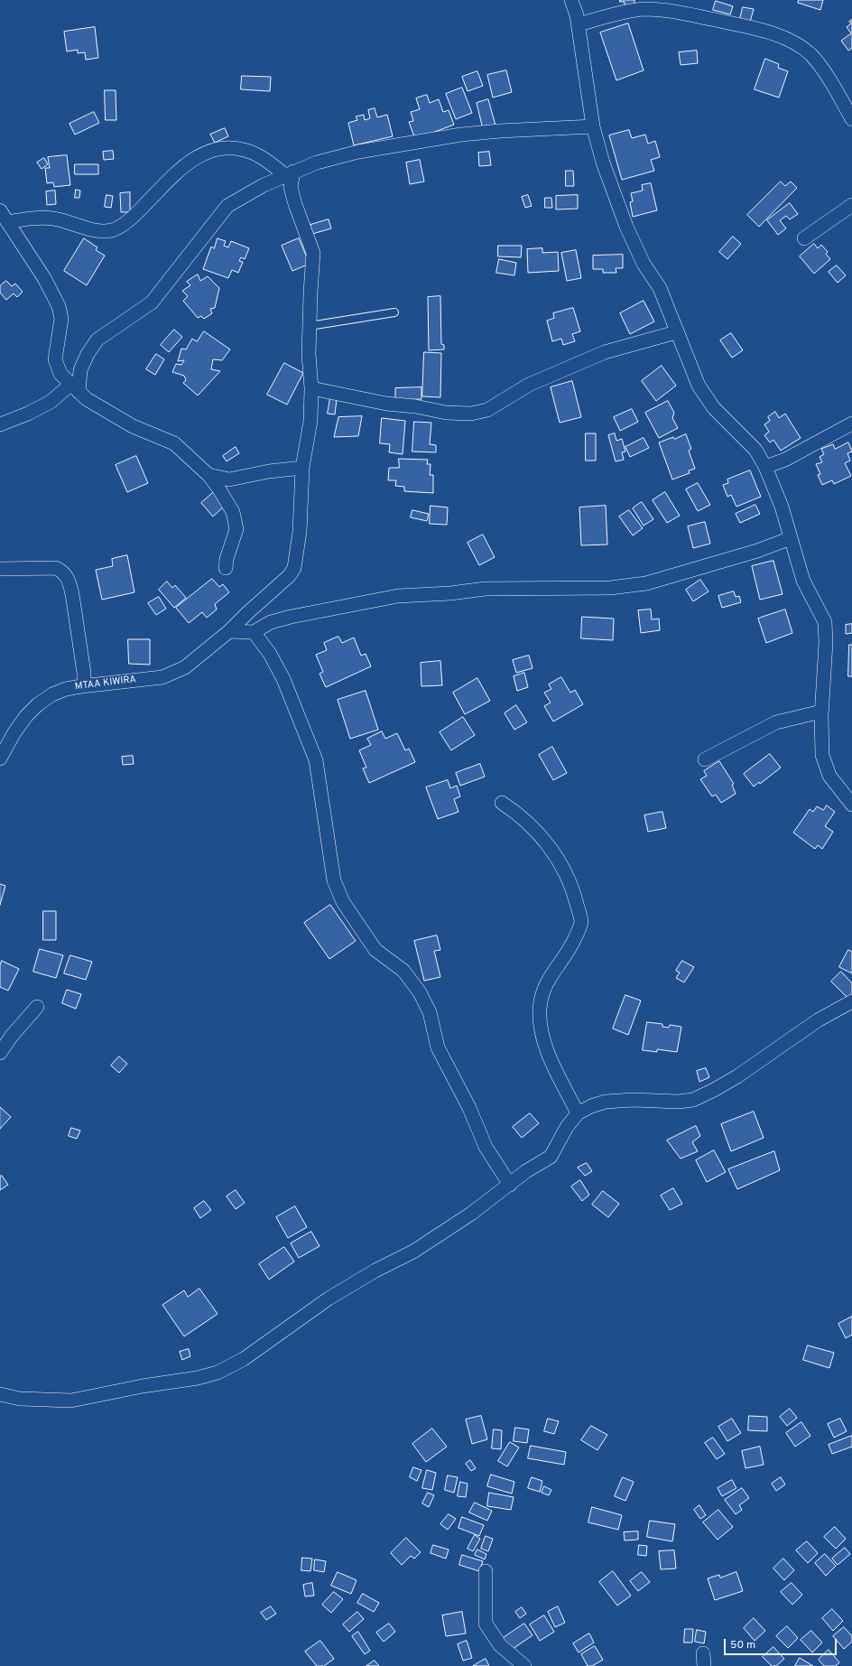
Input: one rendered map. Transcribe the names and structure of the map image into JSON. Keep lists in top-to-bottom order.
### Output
{
  "streets": {
    "street": ["MTAA KIWIRA"]
  },
  "scale_bar": "50 m"
}
